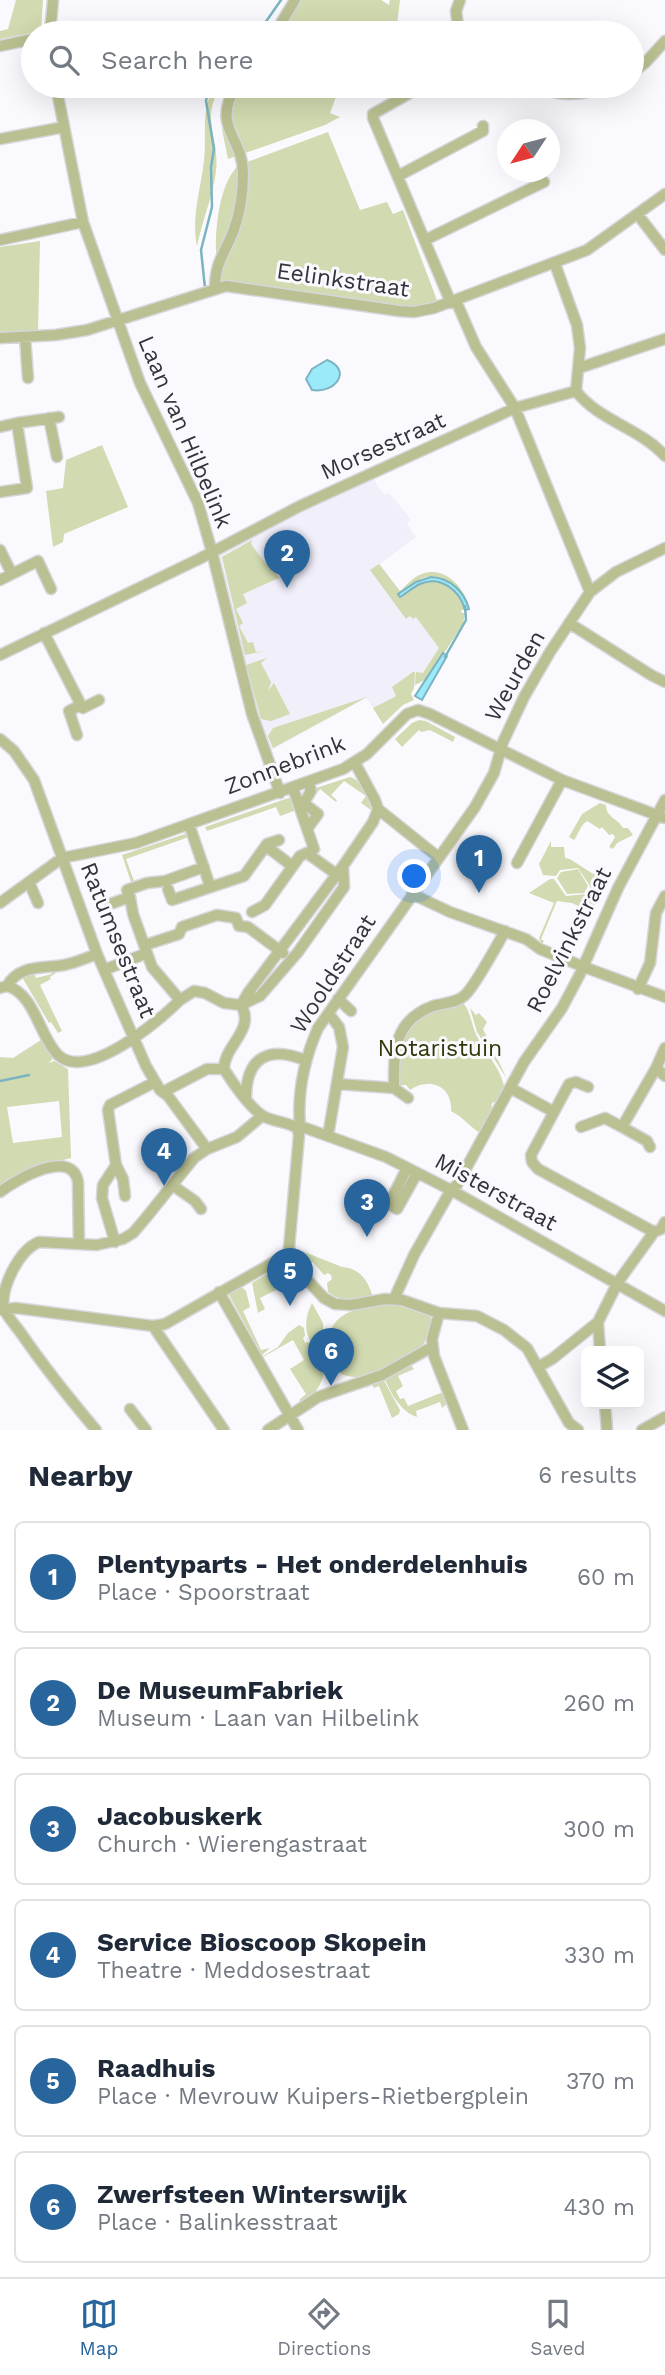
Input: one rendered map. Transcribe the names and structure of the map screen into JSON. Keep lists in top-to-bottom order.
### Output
{
  "streets": {
    "street": [
      "Eelinkstraat",
      "Laan van Hilbelink",
      "Morsestraat",
      "Weurden",
      "Zonnebrink",
      "Ratumsestraat",
      "Roelvinkstraat",
      "Wooldstraat",
      "Misterstraat"
    ]
  },
  "crossings": [
    ["Eelinkstraat", "Laan van Hilbelink"],
    ["Laan van Hilbelink", "Morsestraat"],
    ["Laan van Hilbelink", "Zonnebrink"],
    ["Weurden", "Zonnebrink"],
    ["Weurden", "Wooldstraat"],
    ["Zonnebrink", "Ratumsestraat"],
    ["Roelvinkstraat", "Misterstraat"],
    ["Wooldstraat", "Misterstraat"]
  ],
  "parks": ["Notaristuin"],
  "north": "bottom left",
  "page": {
    "search": "Search here",
    "pins": [
      "2",
      "1",
      "4",
      "3",
      "5",
      "6"
    ],
    "heading": ["Nearby", "6 results"],
    "list": [
      {
        "mark": "1",
        "name": "Plentyparts - Het onderdelenhuis",
        "note": "Place · Spoorstraat",
        "value": "60 m"
      },
      {
        "mark": "2",
        "name": "De MuseumFabriek",
        "note": "Museum · Laan van Hilbelink",
        "value": "260 m"
      },
      {
        "mark": "3",
        "name": "Jacobuskerk",
        "note": "Church · Wierengastraat",
        "value": "300 m"
      },
      {
        "mark": "4",
        "name": "Service Bioscoop Skopein",
        "note": "Theatre · Meddosestraat",
        "value": "330 m"
      },
      {
        "mark": "5",
        "name": "Raadhuis",
        "note": "Place · Mevrouw Kuipers-Rietbergplein",
        "value": "370 m"
      },
      {
        "mark": "6",
        "name": "Zwerfsteen Winterswijk",
        "note": "Place · Balinkesstraat",
        "value": "430 m"
      }
    ],
    "nav": ["Map", "Directions", "Saved"]
  }
}
